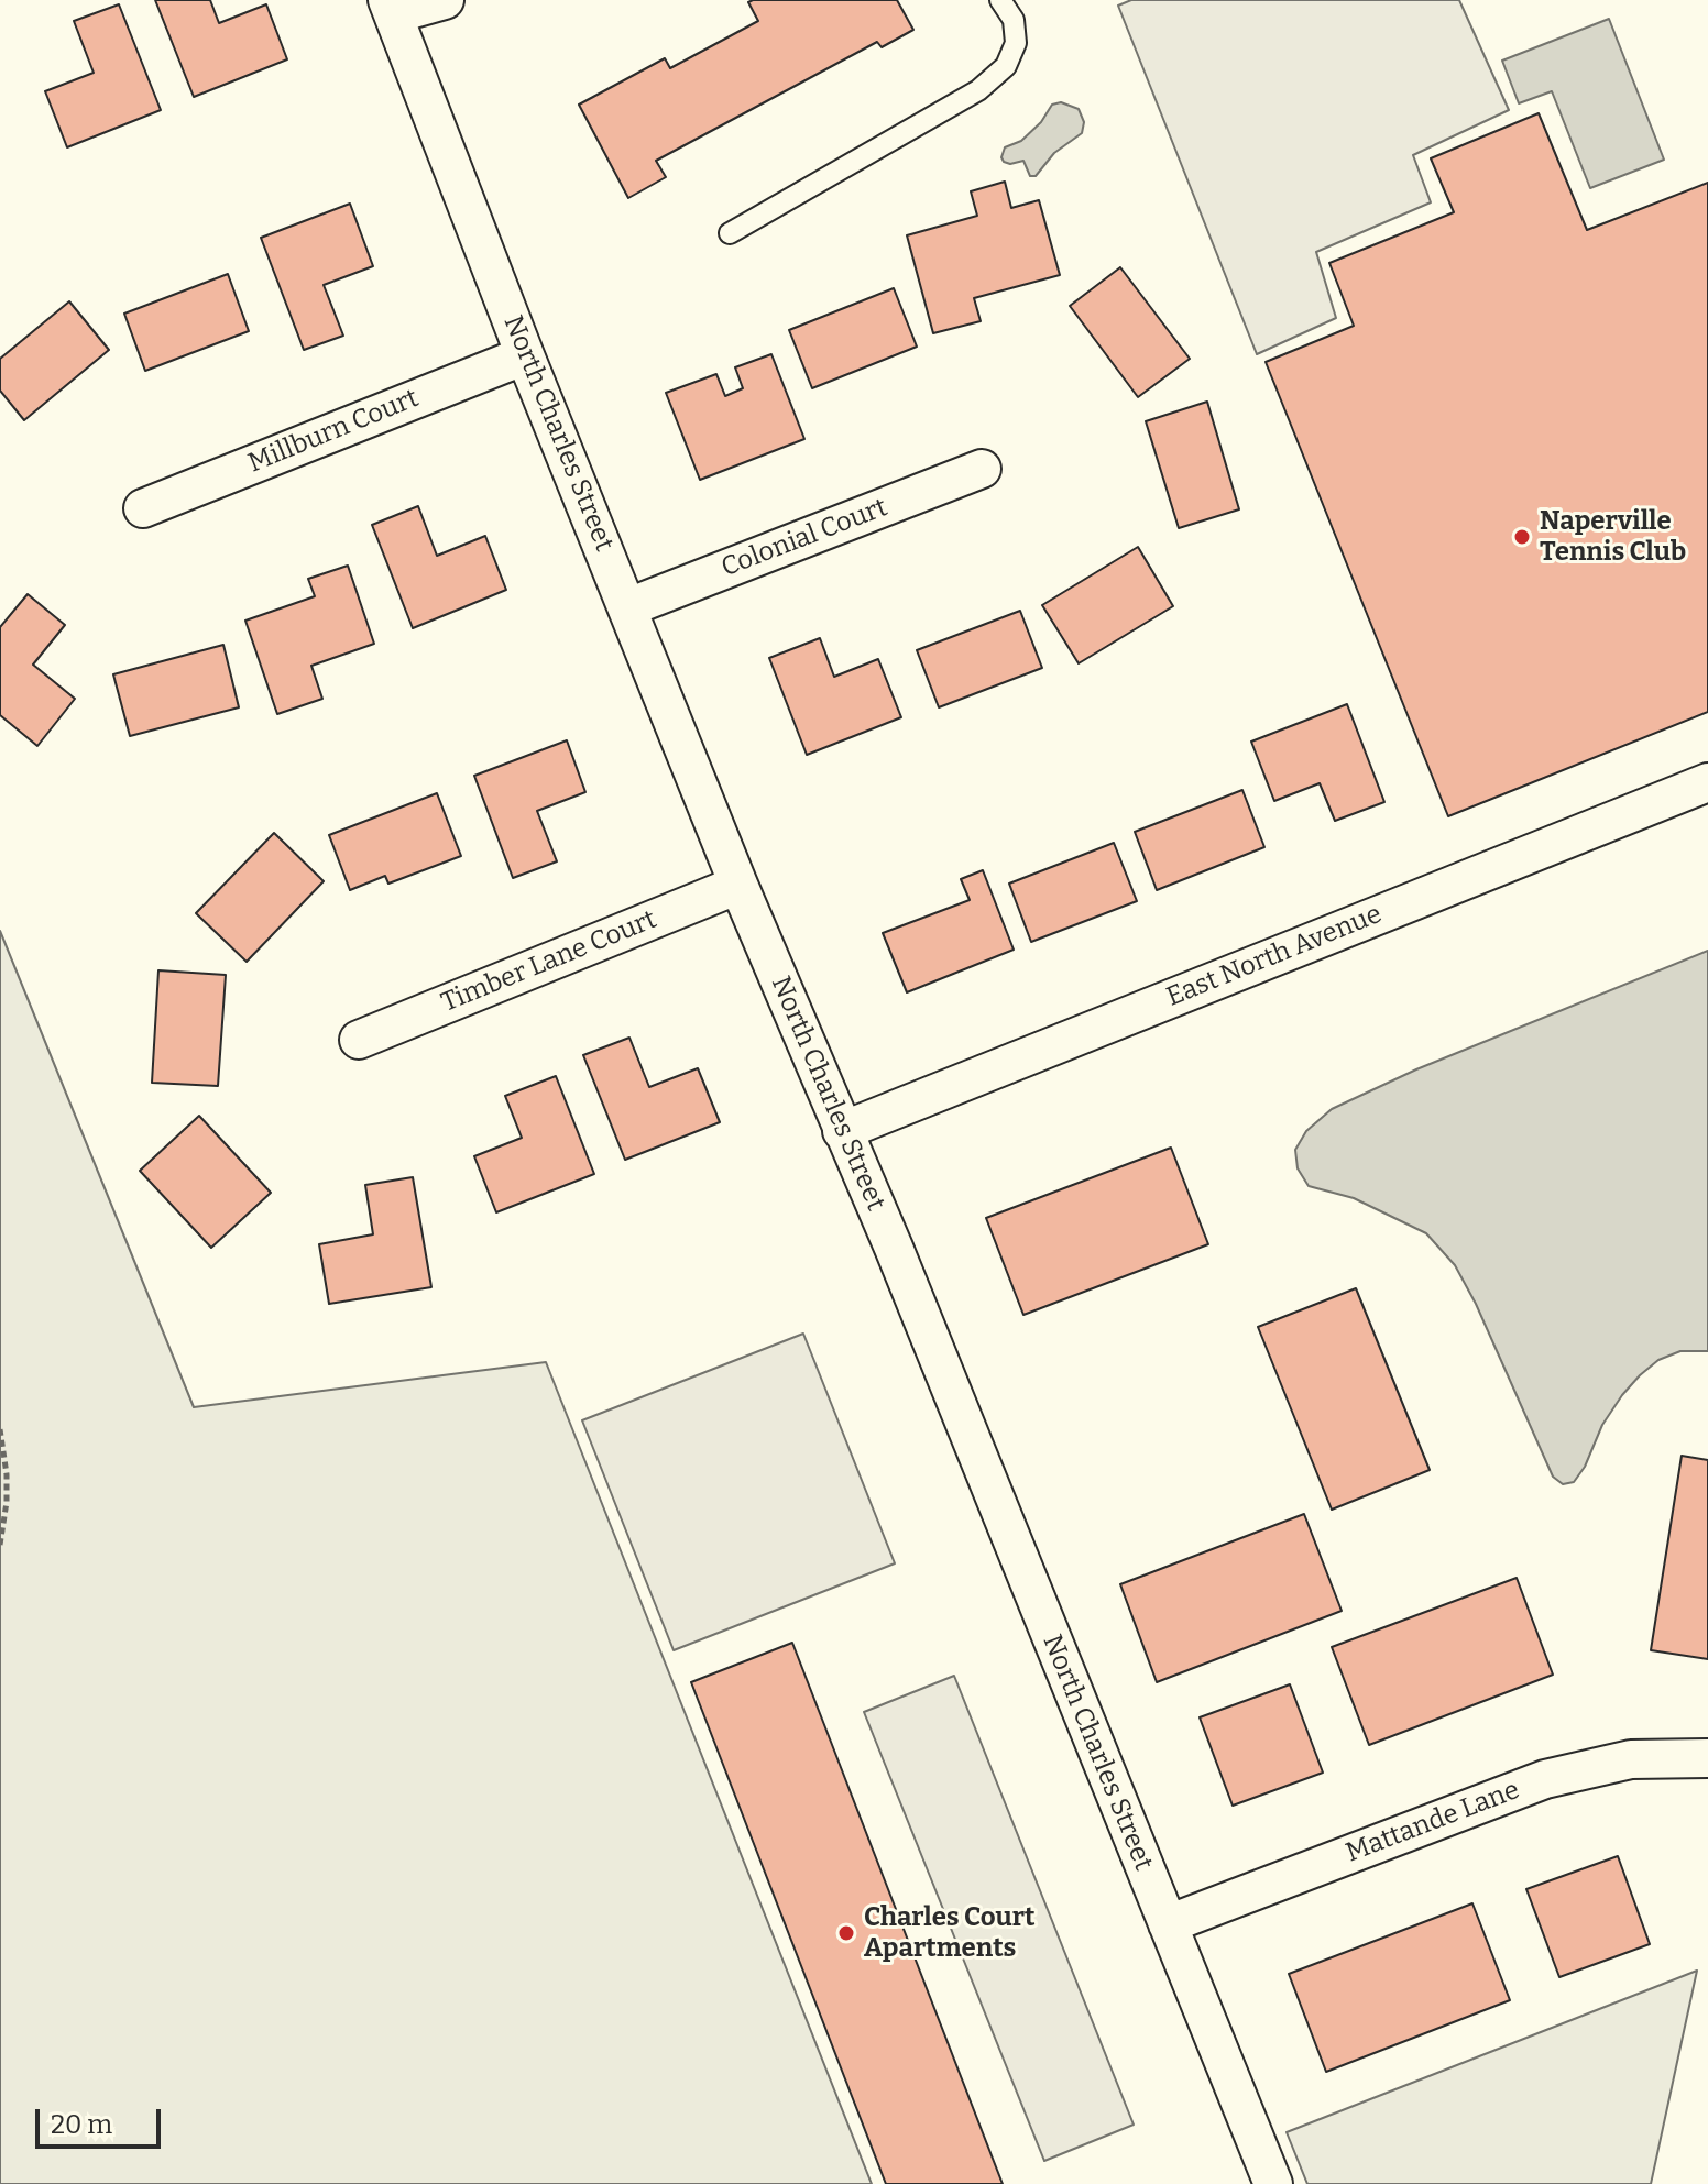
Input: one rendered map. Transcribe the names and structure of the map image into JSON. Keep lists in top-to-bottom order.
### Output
{
  "streets": {
    "street": [
      "Millburn Court",
      "North Charles Street",
      "Colonial Court",
      "East North Avenue",
      "Timber Lane Court",
      "Mattande Lane"
    ]
  },
  "crossings": [
    ["Millburn Court", "North Charles Street"],
    ["North Charles Street", "Colonial Court"],
    ["North Charles Street", "East North Avenue"],
    ["North Charles Street", "Timber Lane Court"],
    ["North Charles Street", "Mattande Lane"]
  ],
  "places": ["Naperville Tennis Club", "Charles Court Apartments"],
  "scale_bar": "20 m"
}
